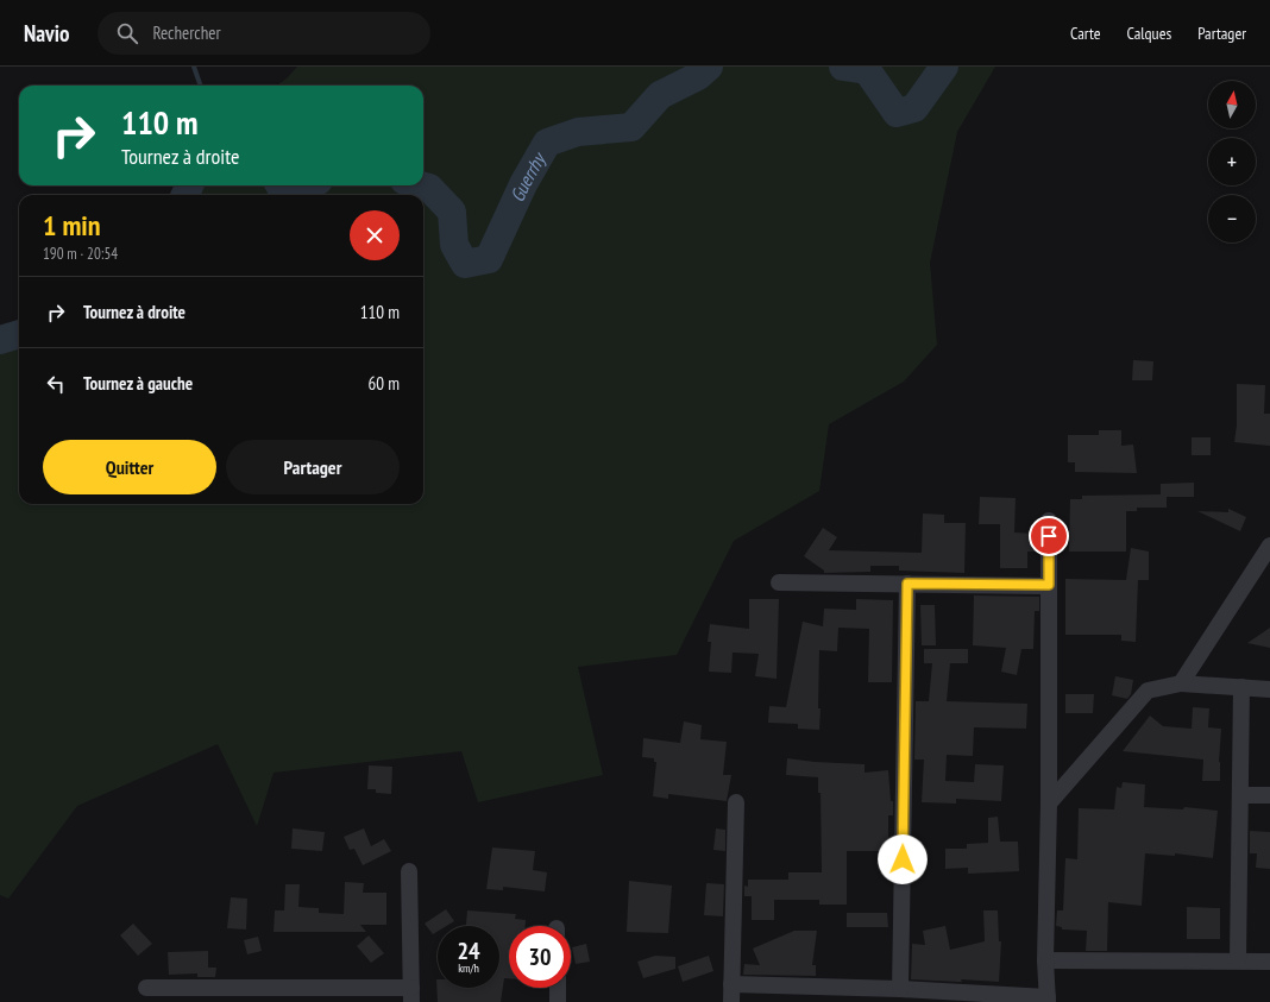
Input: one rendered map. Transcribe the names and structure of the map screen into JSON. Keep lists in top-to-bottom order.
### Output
{
  "water": ["Guerrhy"],
  "north": "top",
  "page": {
    "header": "Navio",
    "search": "Rechercher",
    "nav": ["Carte", "Calques", "Partager"],
    "map_buttons": ["+", "−"],
    "turn": ["110 m", "Tournez à droite"],
    "heading": ["1 min", "190 m · 20:54"],
    "list": [
      {
        "name": "Tournez à droite",
        "value": "110 m"
      },
      {
        "name": "Tournez à gauche",
        "value": "60 m"
      }
    ],
    "buttons": ["Quitter", "Partager"],
    "speed": "24 km/h",
    "limit": "30"
  }
}
